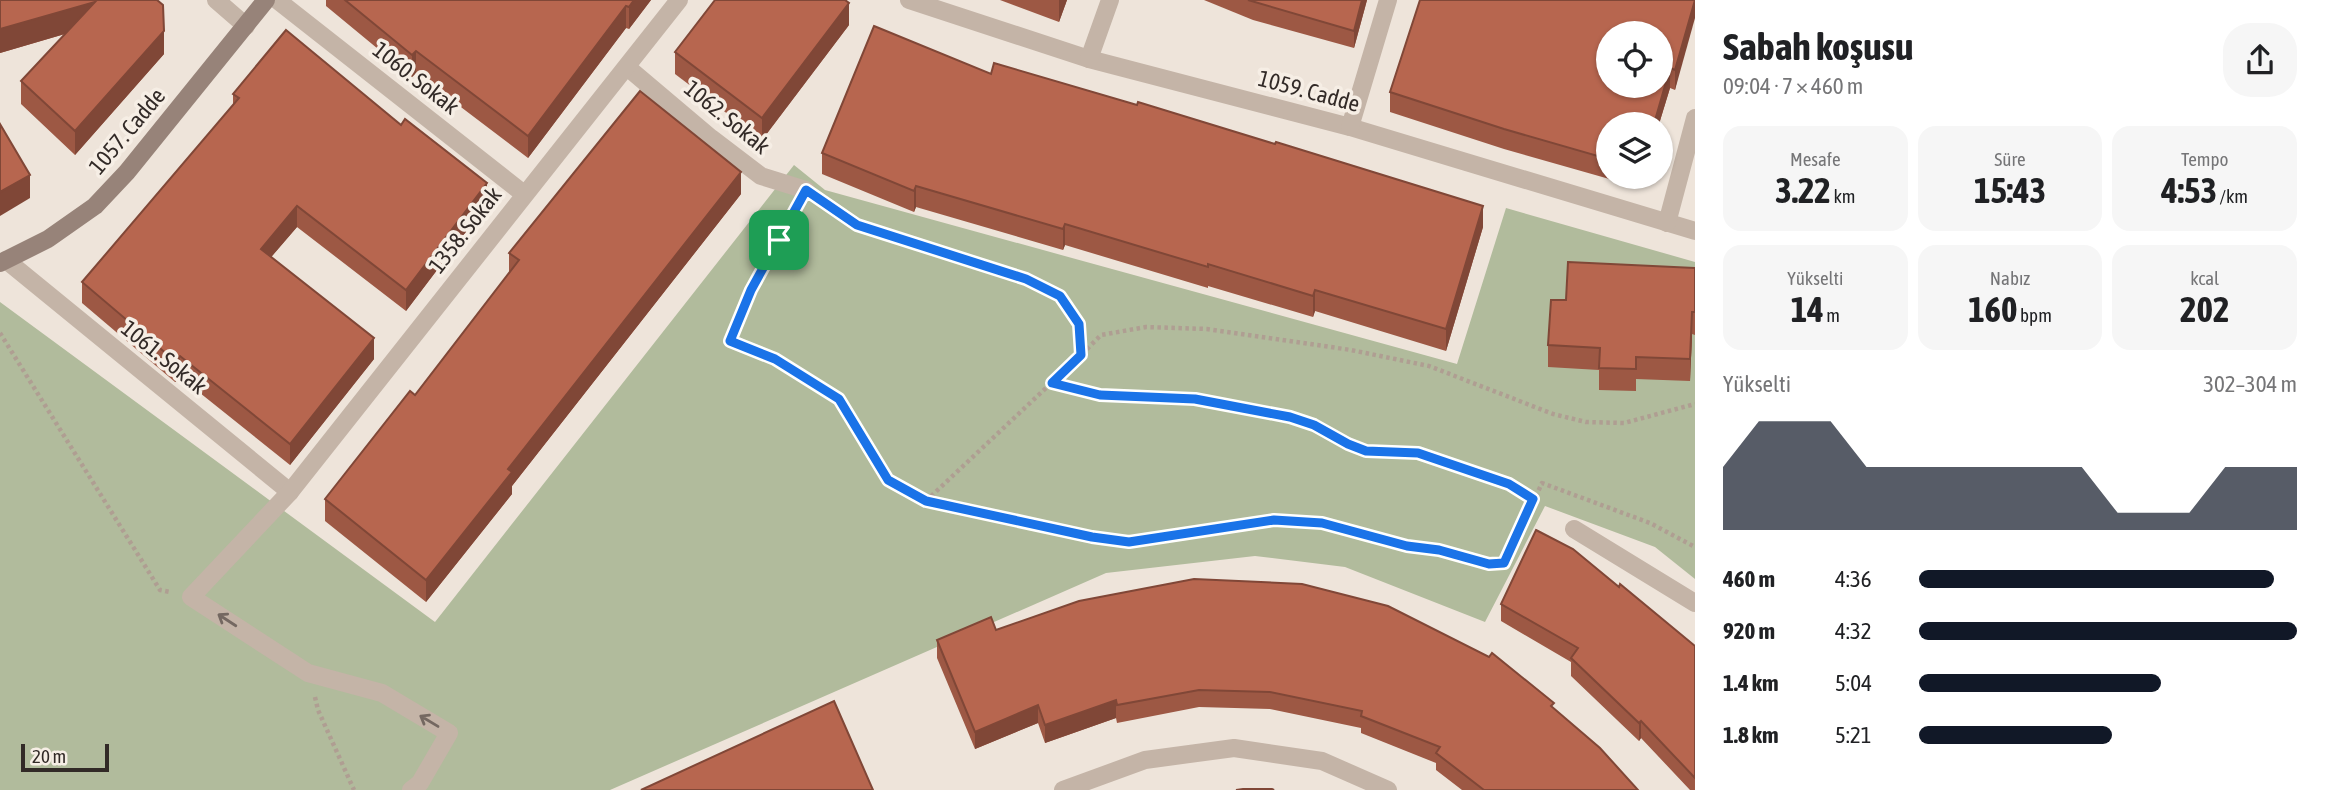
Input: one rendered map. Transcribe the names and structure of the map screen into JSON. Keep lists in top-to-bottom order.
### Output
{
  "streets": {
    "street": [
      "1060. Sokak",
      "1059. Cadde",
      "1062. Sokak",
      "1057. Cadde",
      "1358. Sokak",
      "1061. Sokak"
    ]
  },
  "crossings": [
    ["1060. Sokak", "1358. Sokak"],
    ["1062. Sokak", "1358. Sokak"],
    ["1057. Cadde", "1061. Sokak"],
    ["1358. Sokak", "1061. Sokak"]
  ],
  "scale_bar": "20 m",
  "page": {
    "heading": ["Sabah koşusu", "09:04 · 7 × 460 m"],
    "stats": [
      ["Mesafe", "3.22 km"],
      ["Süre", "15:43"],
      ["Tempo", "4:53 /km"],
      ["Yükselti", "14 m"],
      ["Nabız", "160 bpm"],
      ["kcal", "202"]
    ],
    "chart": ["Yükselti", "302–304 m"],
    "list": [
      {
        "name": "460 m",
        "note": "4:36"
      },
      {
        "name": "920 m",
        "note": "4:32"
      },
      {
        "name": "1.4 km",
        "note": "5:04"
      },
      {
        "name": "1.8 km",
        "note": "5:21"
      }
    ],
    "scale": "20 m"
  }
}
